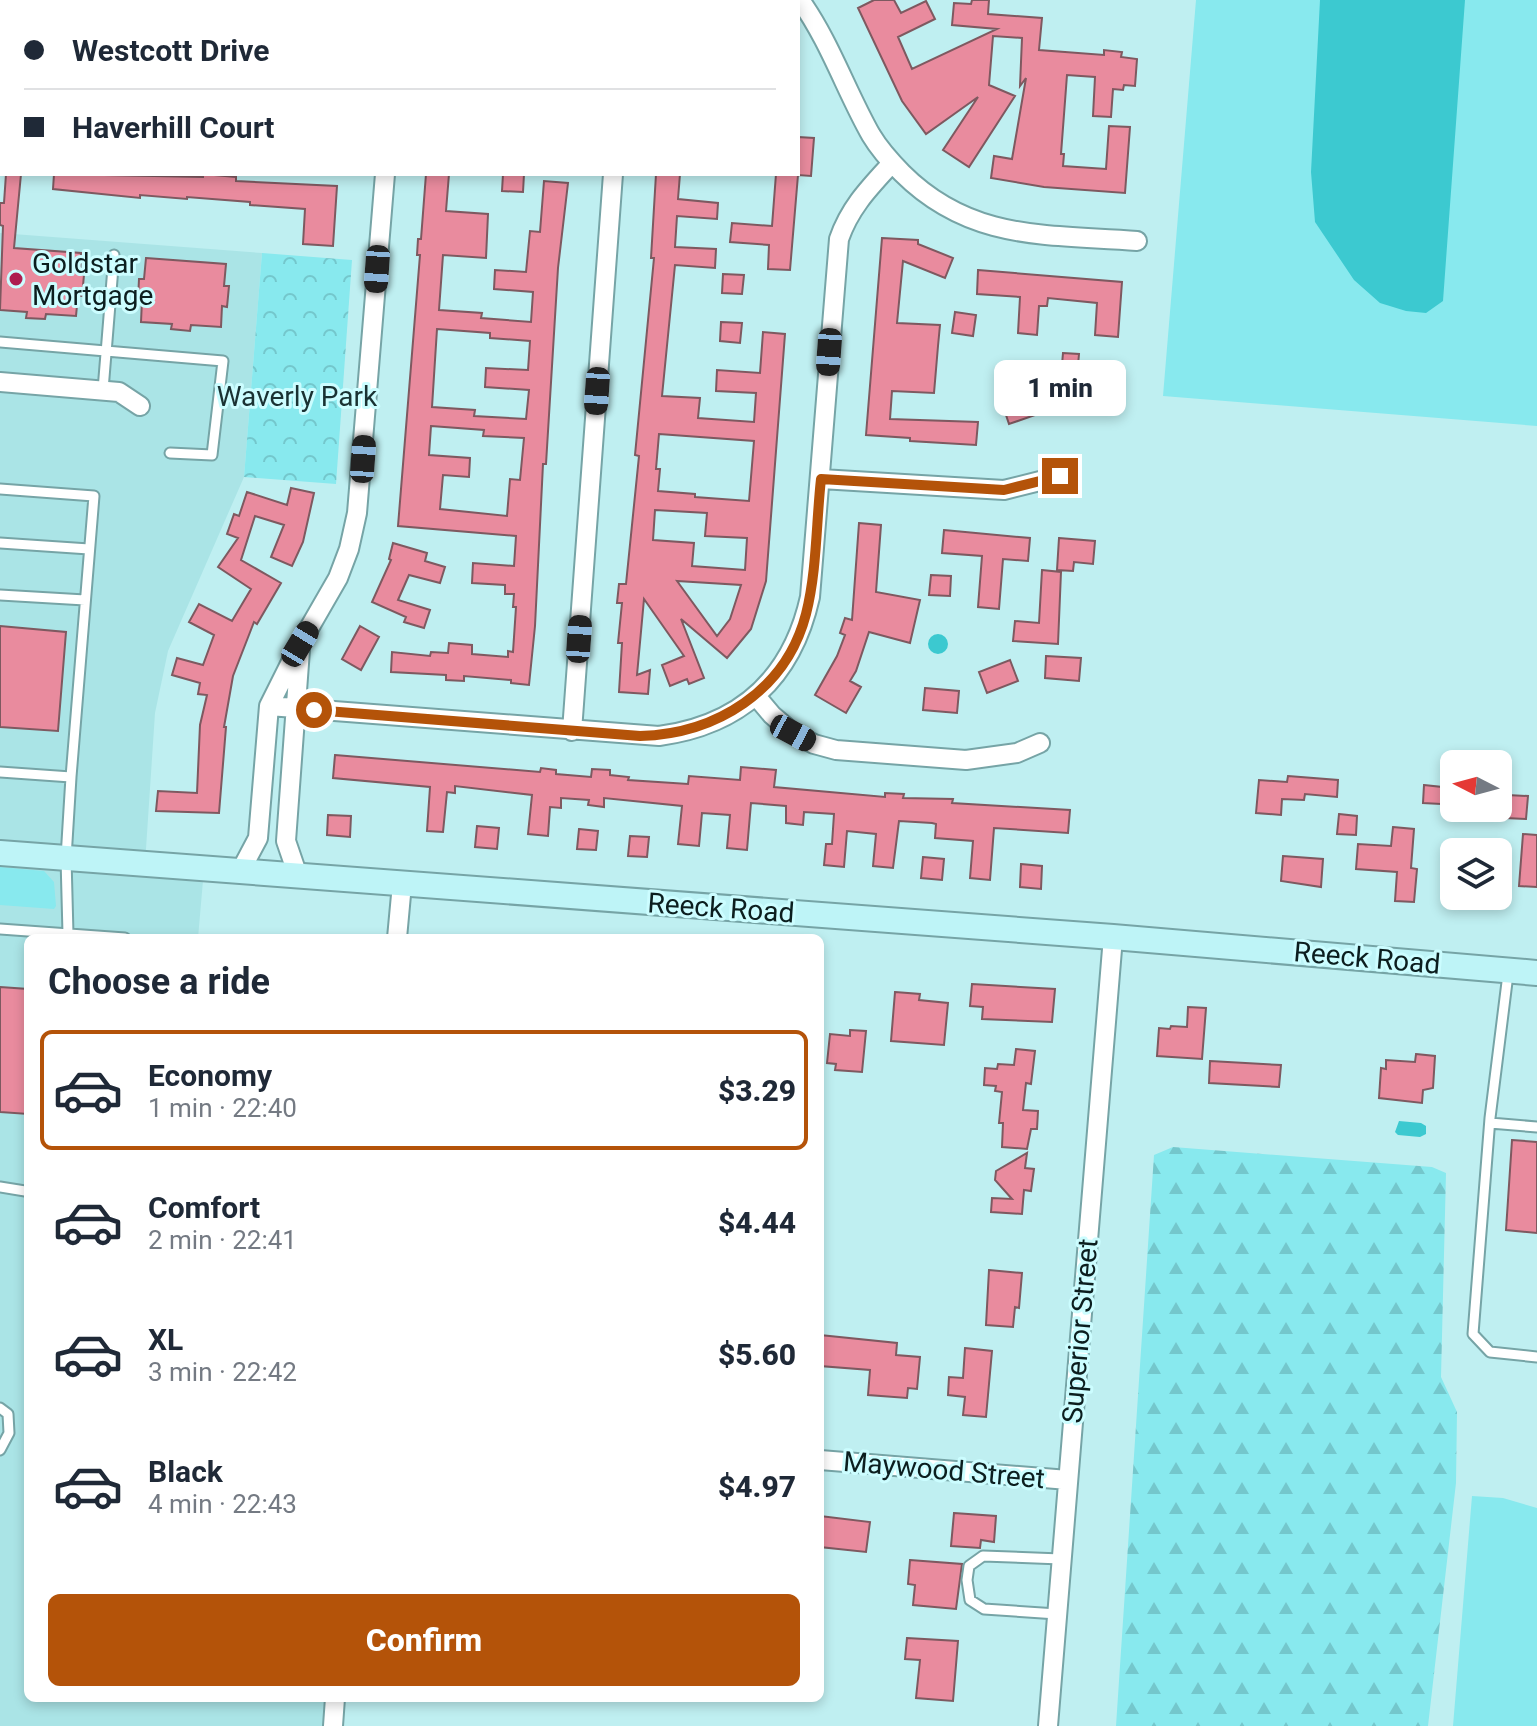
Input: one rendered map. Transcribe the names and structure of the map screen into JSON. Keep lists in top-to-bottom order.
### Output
{
  "streets": {
    "street": ["Reeck Road", "Superior Street", "Maywood Street"]
  },
  "crossings": [
    ["Reeck Road", "Superior Street"],
    ["Superior Street", "Maywood Street"]
  ],
  "parks": ["Waverly Park"],
  "places": ["Goldstar Mortgage"],
  "north": "left",
  "page": {
    "banner": ["Westcott Drive", "Haverhill Court"],
    "bubble": "1 min",
    "heading": "Choose a ride",
    "list": [
      {
        "name": "Economy",
        "note": "1 min · 22:40",
        "value": "$3.29"
      },
      {
        "name": "Comfort",
        "note": "2 min · 22:41",
        "value": "$4.44"
      },
      {
        "name": "XL",
        "note": "3 min · 22:42",
        "value": "$5.60"
      },
      {
        "name": "Black",
        "note": "4 min · 22:43",
        "value": "$4.97"
      }
    ],
    "buttons": "Confirm"
  }
}
